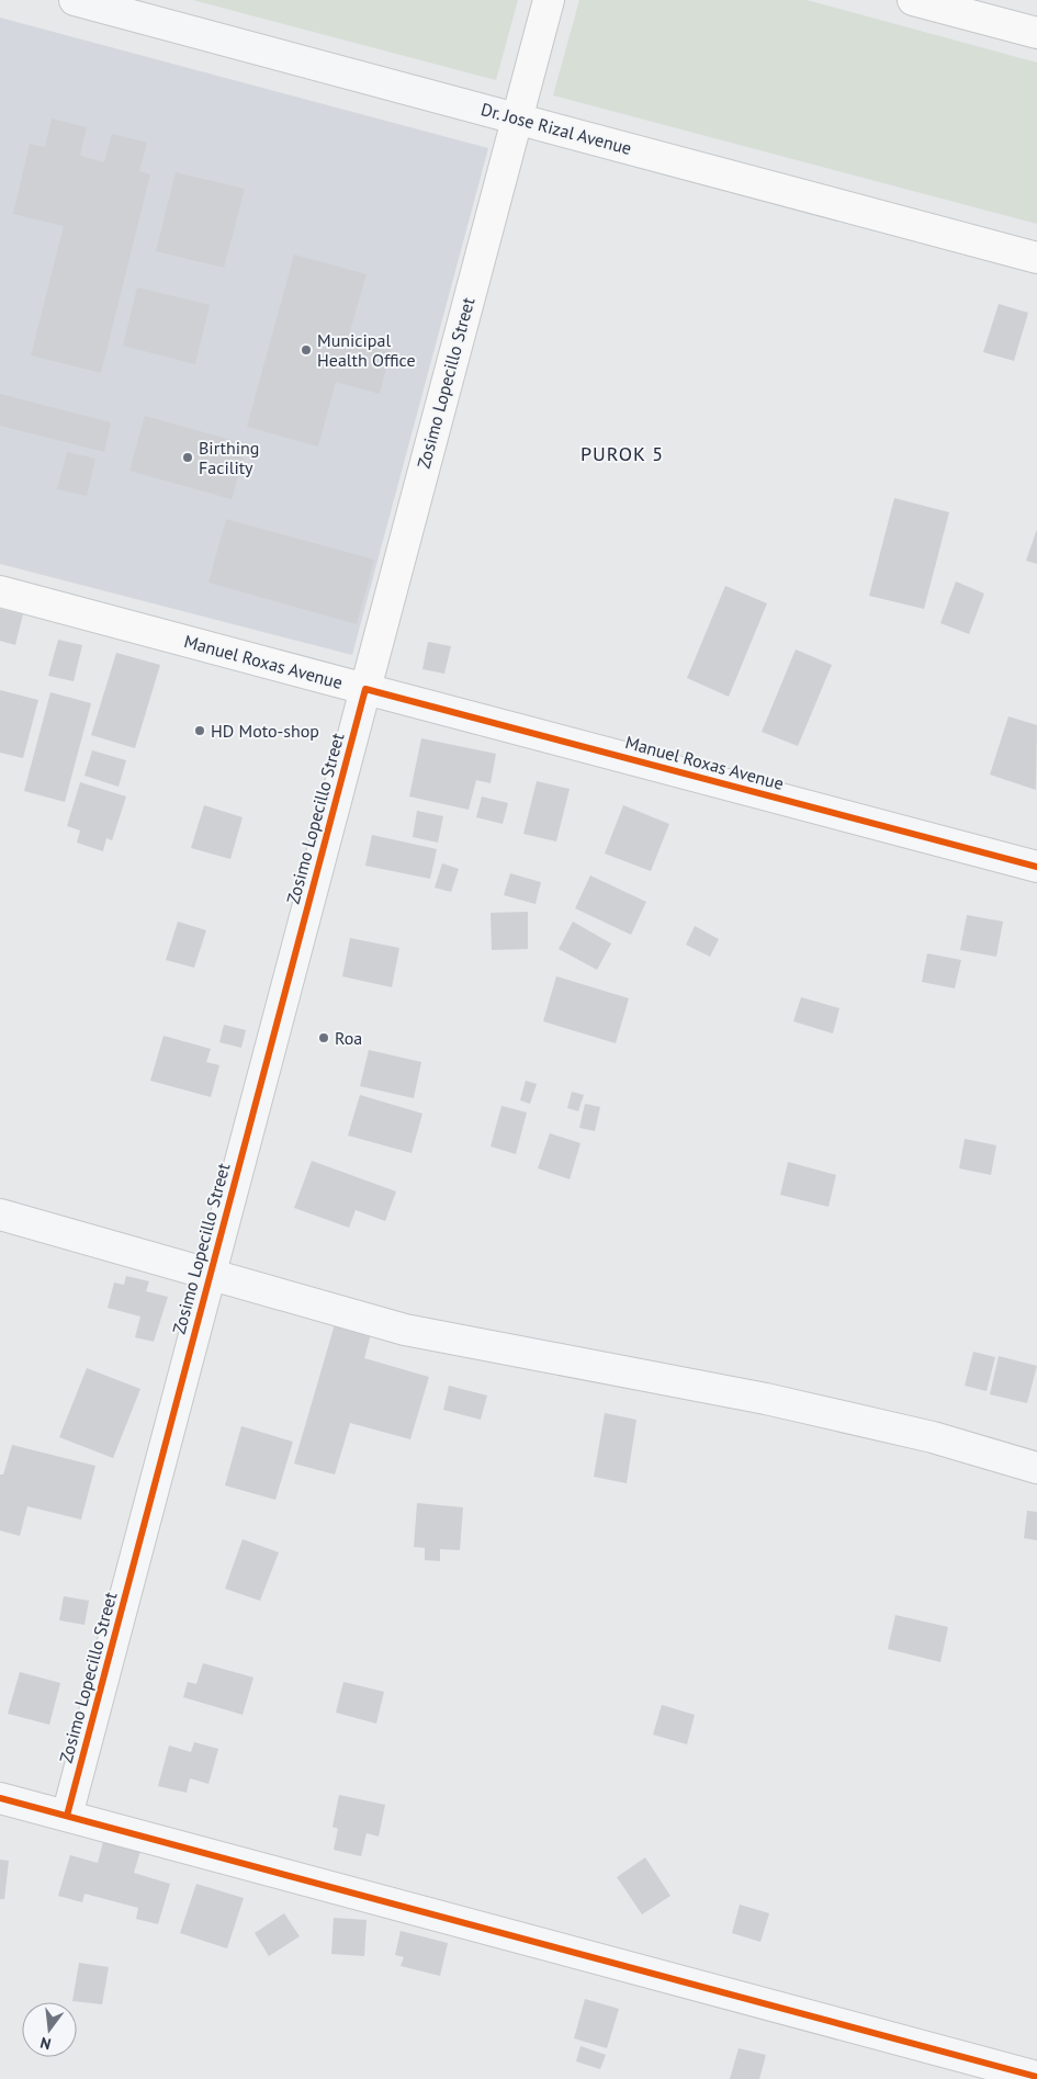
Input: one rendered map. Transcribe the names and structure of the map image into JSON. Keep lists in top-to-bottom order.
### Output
{
  "streets": {
    "main road": ["Dr. Jose Rizal Avenue", "Zosimo Lopecillo Street", "Manuel Roxas Avenue"]
  },
  "crossings": [
    ["Dr. Jose Rizal Avenue", "Zosimo Lopecillo Street"],
    ["Zosimo Lopecillo Street", "Manuel Roxas Avenue"]
  ],
  "districts": ["PUROK 5"],
  "places": [
    "Municipal Health Office",
    "Birthing Facility",
    "HD Moto-shop",
    "Roa"
  ],
  "north": "bottom"
}
